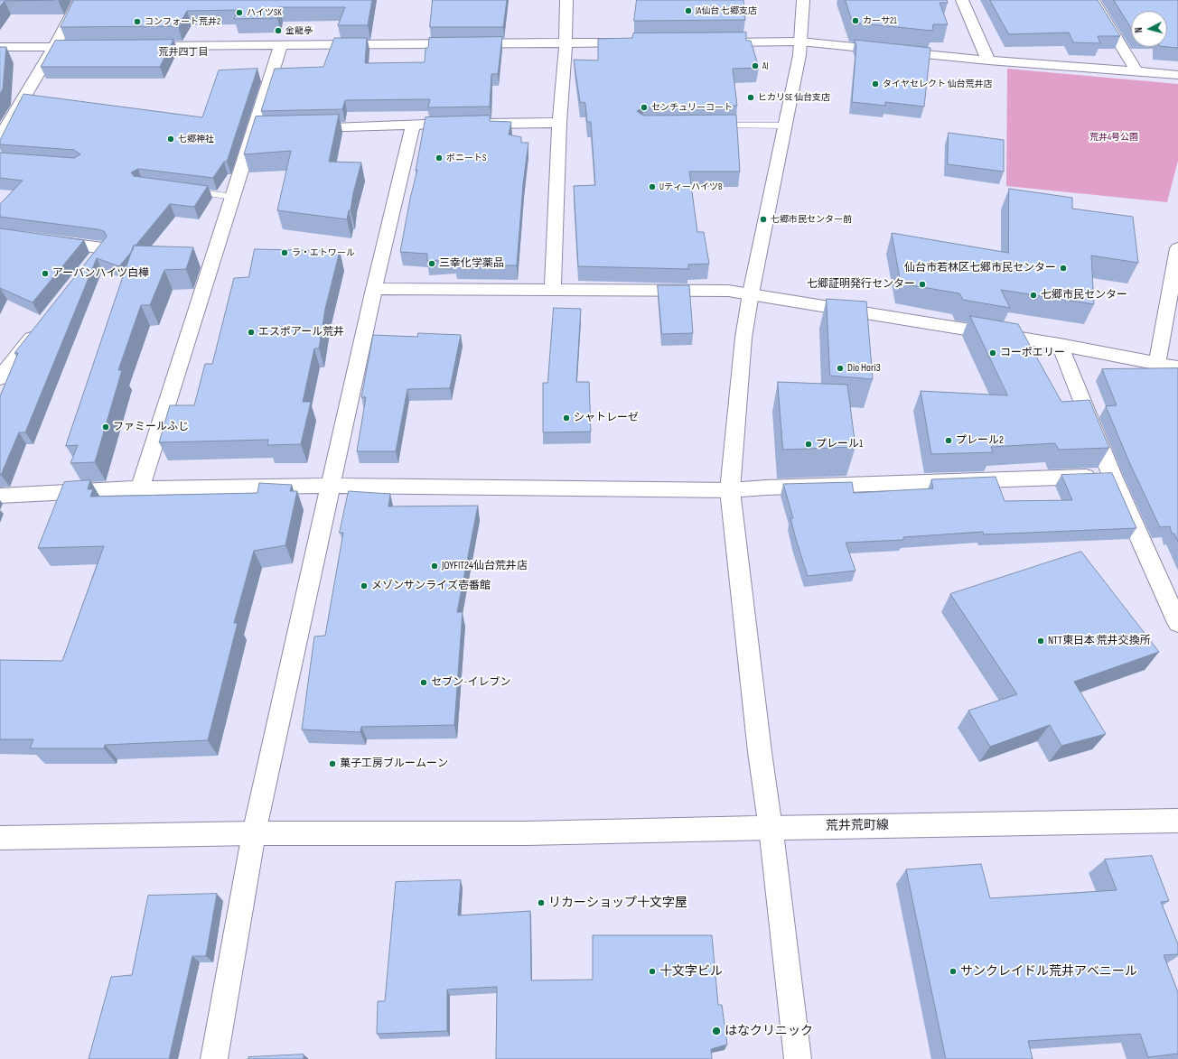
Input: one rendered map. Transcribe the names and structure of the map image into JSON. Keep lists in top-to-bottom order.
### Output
{
  "streets": {
    "street": ["荒井荒町線"]
  },
  "districts": ["荒井四丁目"],
  "parks": ["荒井4号公園"],
  "places": [
    "JA仙台 七郷支店",
    "ハイツSK",
    "カーサ21",
    "コンフォート荒井2",
    "金龍亭",
    "AJ",
    "タイヤセレクト 仙台荒井店",
    "ヒカリSE 仙台支店",
    "センチュリーコート",
    "七郷神社",
    "ボニートS",
    "UティーハイツB",
    "七郷市民センター前",
    "ラ・エトワール",
    "三幸化学薬品",
    "仙台市若林区七郷市民センター",
    "アーバンハイツ白樺",
    "七郷証明発行センター",
    "七郷市民センター",
    "エスポアール荒井",
    "コーポエリー",
    "Dio Hori3",
    "シャトレーゼ",
    "ファミールふじ",
    "プレール2",
    "プレール1",
    "JOYFIT24仙台荒井店",
    "メゾンサンライズ壱番館",
    "NTT東日本 荒井交換所",
    "セブン-イレブン",
    "菓子工房ブルームーン",
    "リカーショップ十文字屋",
    "十文字ビル",
    "サンクレイドル荒井アベニール",
    "はなクリニック"
  ],
  "north": "left"
}
